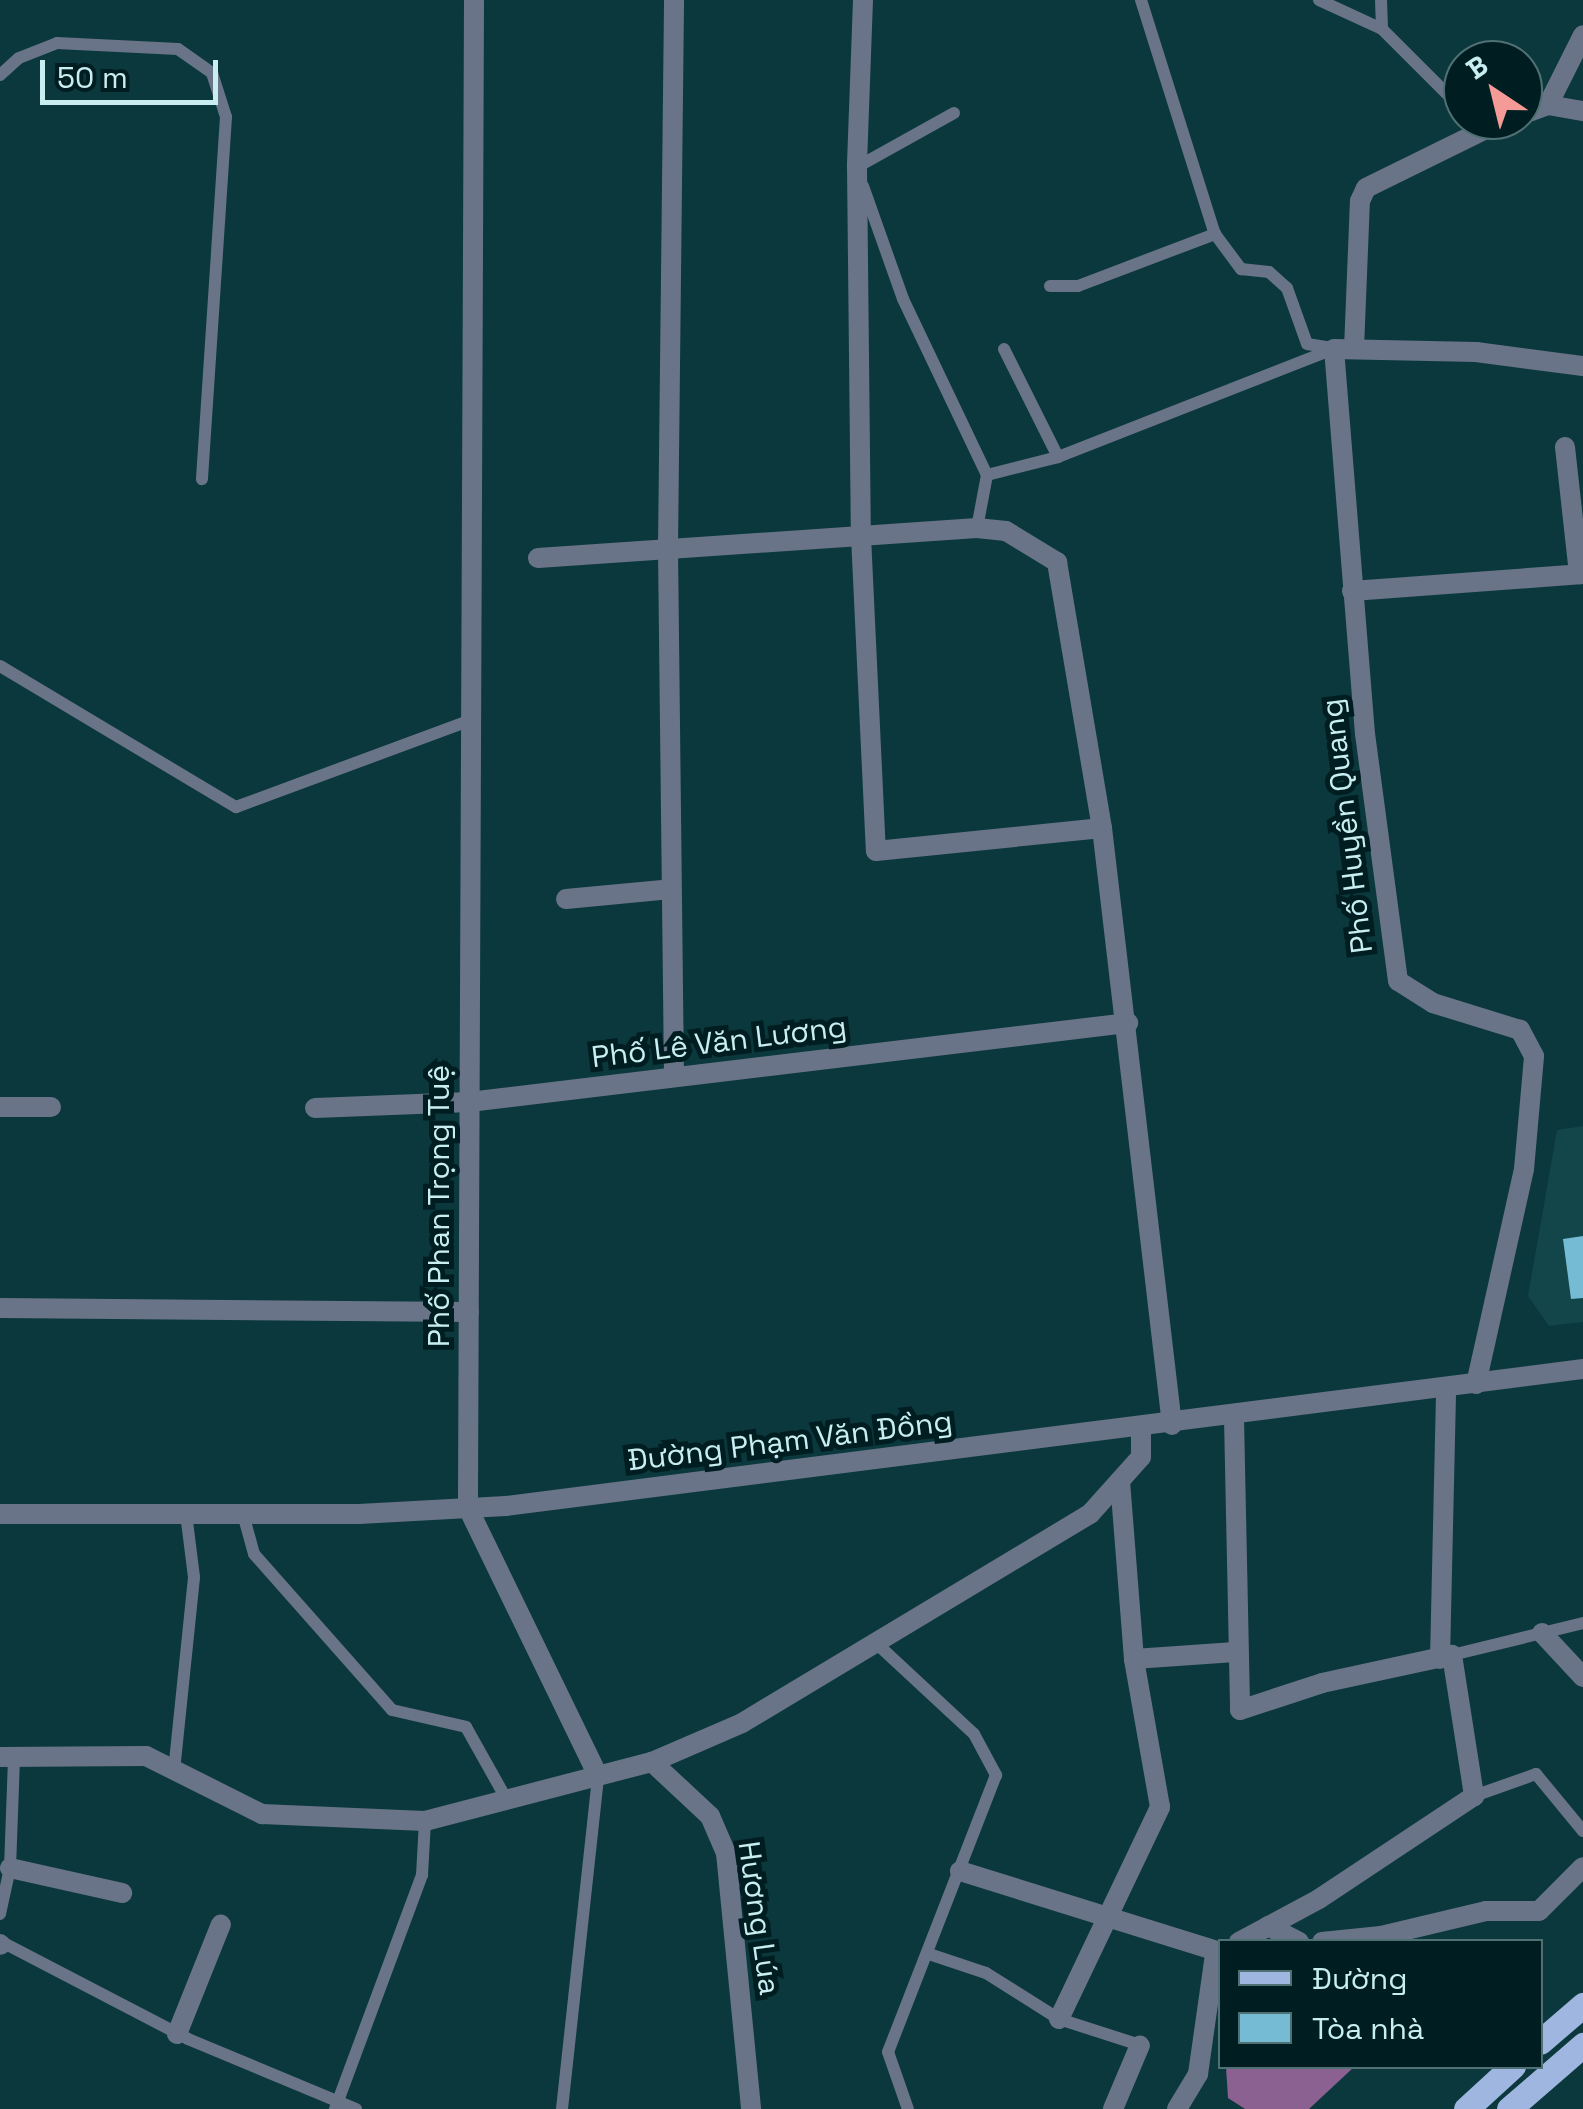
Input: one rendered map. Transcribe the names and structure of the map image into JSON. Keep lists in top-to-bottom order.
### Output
{
  "streets": {
    "street": [
      "Phố Huyền Quang",
      "Phố Lê Văn Lương",
      "Phố Phan Trọng Tuệ",
      "Đường Phạm Văn Đồng",
      "Hương Lúa"
    ]
  },
  "crossings": [
    ["Phố Huyền Quang", "Đường Phạm Văn Đồng"],
    ["Phố Lê Văn Lương", "Phố Phan Trọng Tuệ"],
    ["Phố Phan Trọng Tuệ", "Đường Phạm Văn Đồng"]
  ],
  "legend": ["Đường", "Tòa nhà"],
  "scale_bar": "50 m",
  "north": "top left"
}
